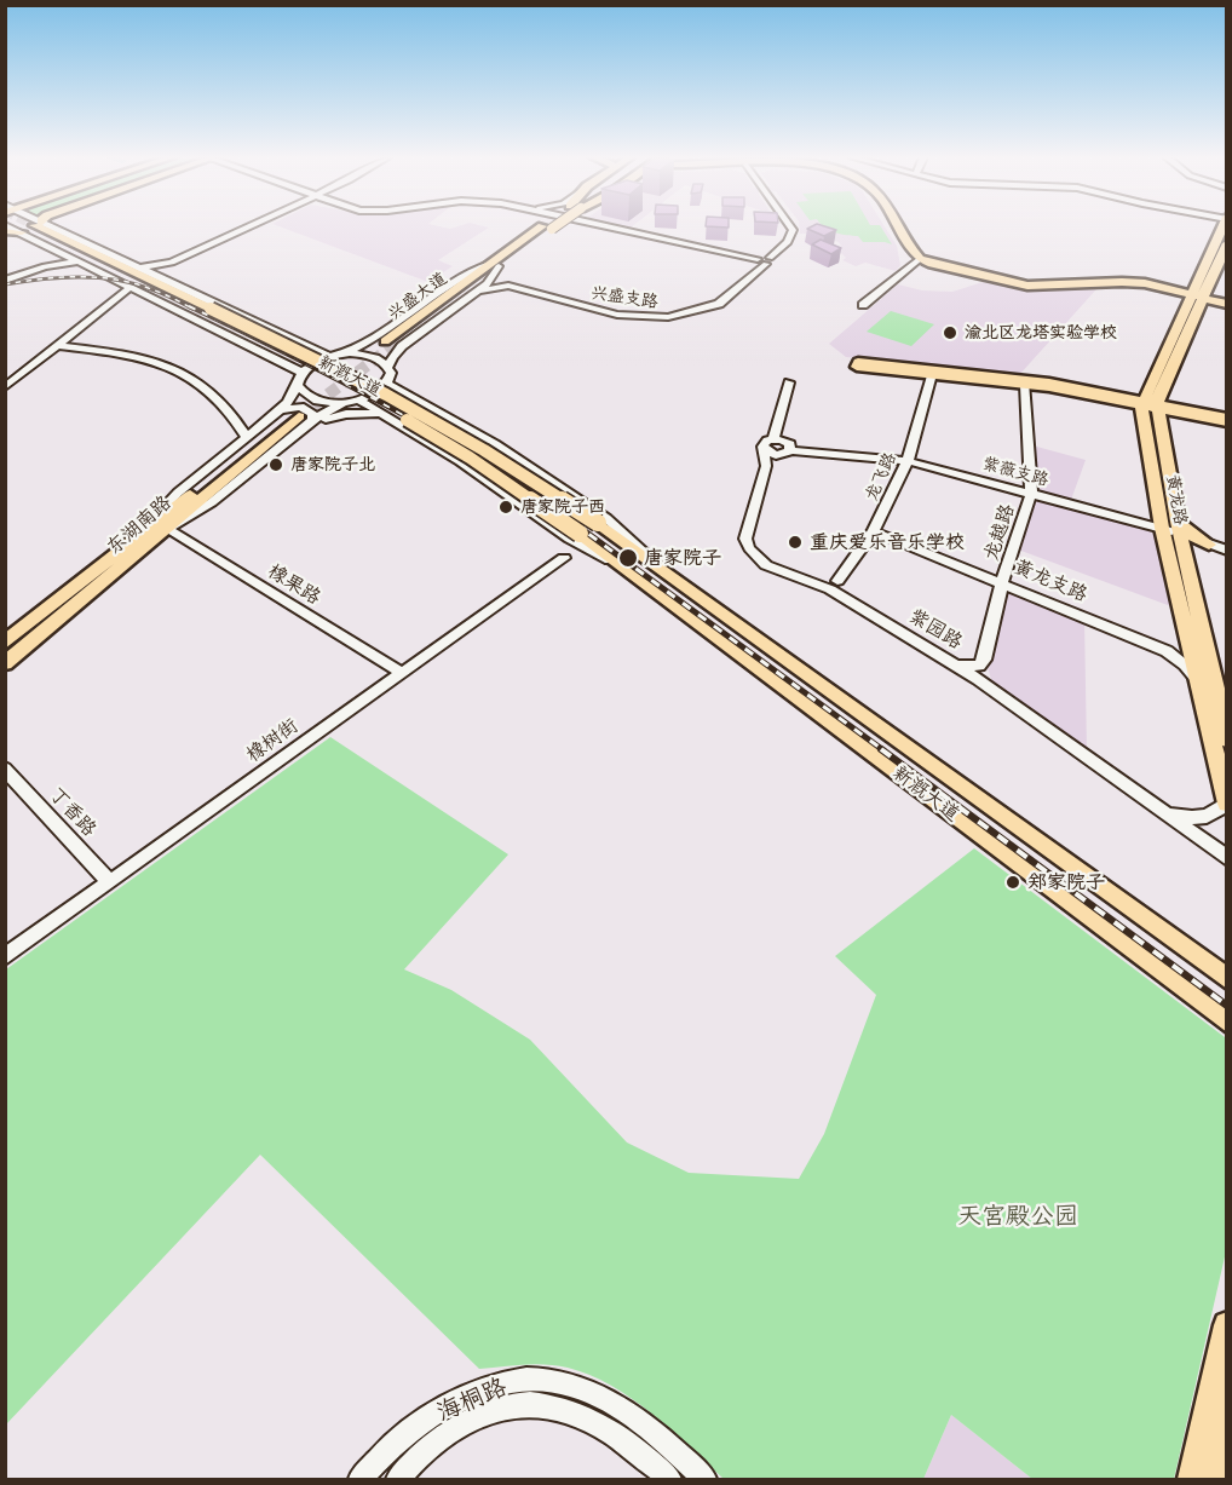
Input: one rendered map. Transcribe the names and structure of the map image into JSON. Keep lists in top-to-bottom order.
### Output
{
  "streets": {
    "main road": [
      "兴盛大道",
      "新溉大道",
      "黄龙路",
      "东湖南路"
    ],
    "street": [
      "兴盛支路",
      "紫薇支路",
      "龙飞路",
      "龙越路",
      "黄龙支路",
      "橡果路",
      "紫园路",
      "橡树街",
      "丁香路",
      "海桐路"
    ]
  },
  "crossings": [
    ["紫薇支路", "龙飞路"],
    ["紫薇支路", "黄龙路"],
    ["紫薇支路", "龙越路"],
    ["龙飞路", "黄龙支路"],
    ["黄龙路", "黄龙支路"],
    ["东湖南路", "橡果路"],
    ["龙越路", "黄龙支路"],
    ["龙越路", "紫园路"],
    ["橡果路", "橡树街"],
    ["橡树街", "丁香路"]
  ],
  "parks": ["天宫殿公园"],
  "places": [
    "渝北区龙塔实验学校",
    "唐家院子北",
    "唐家院子西",
    "重庆爱乐音乐学校",
    "唐家院子",
    "郑家院子"
  ]
}
